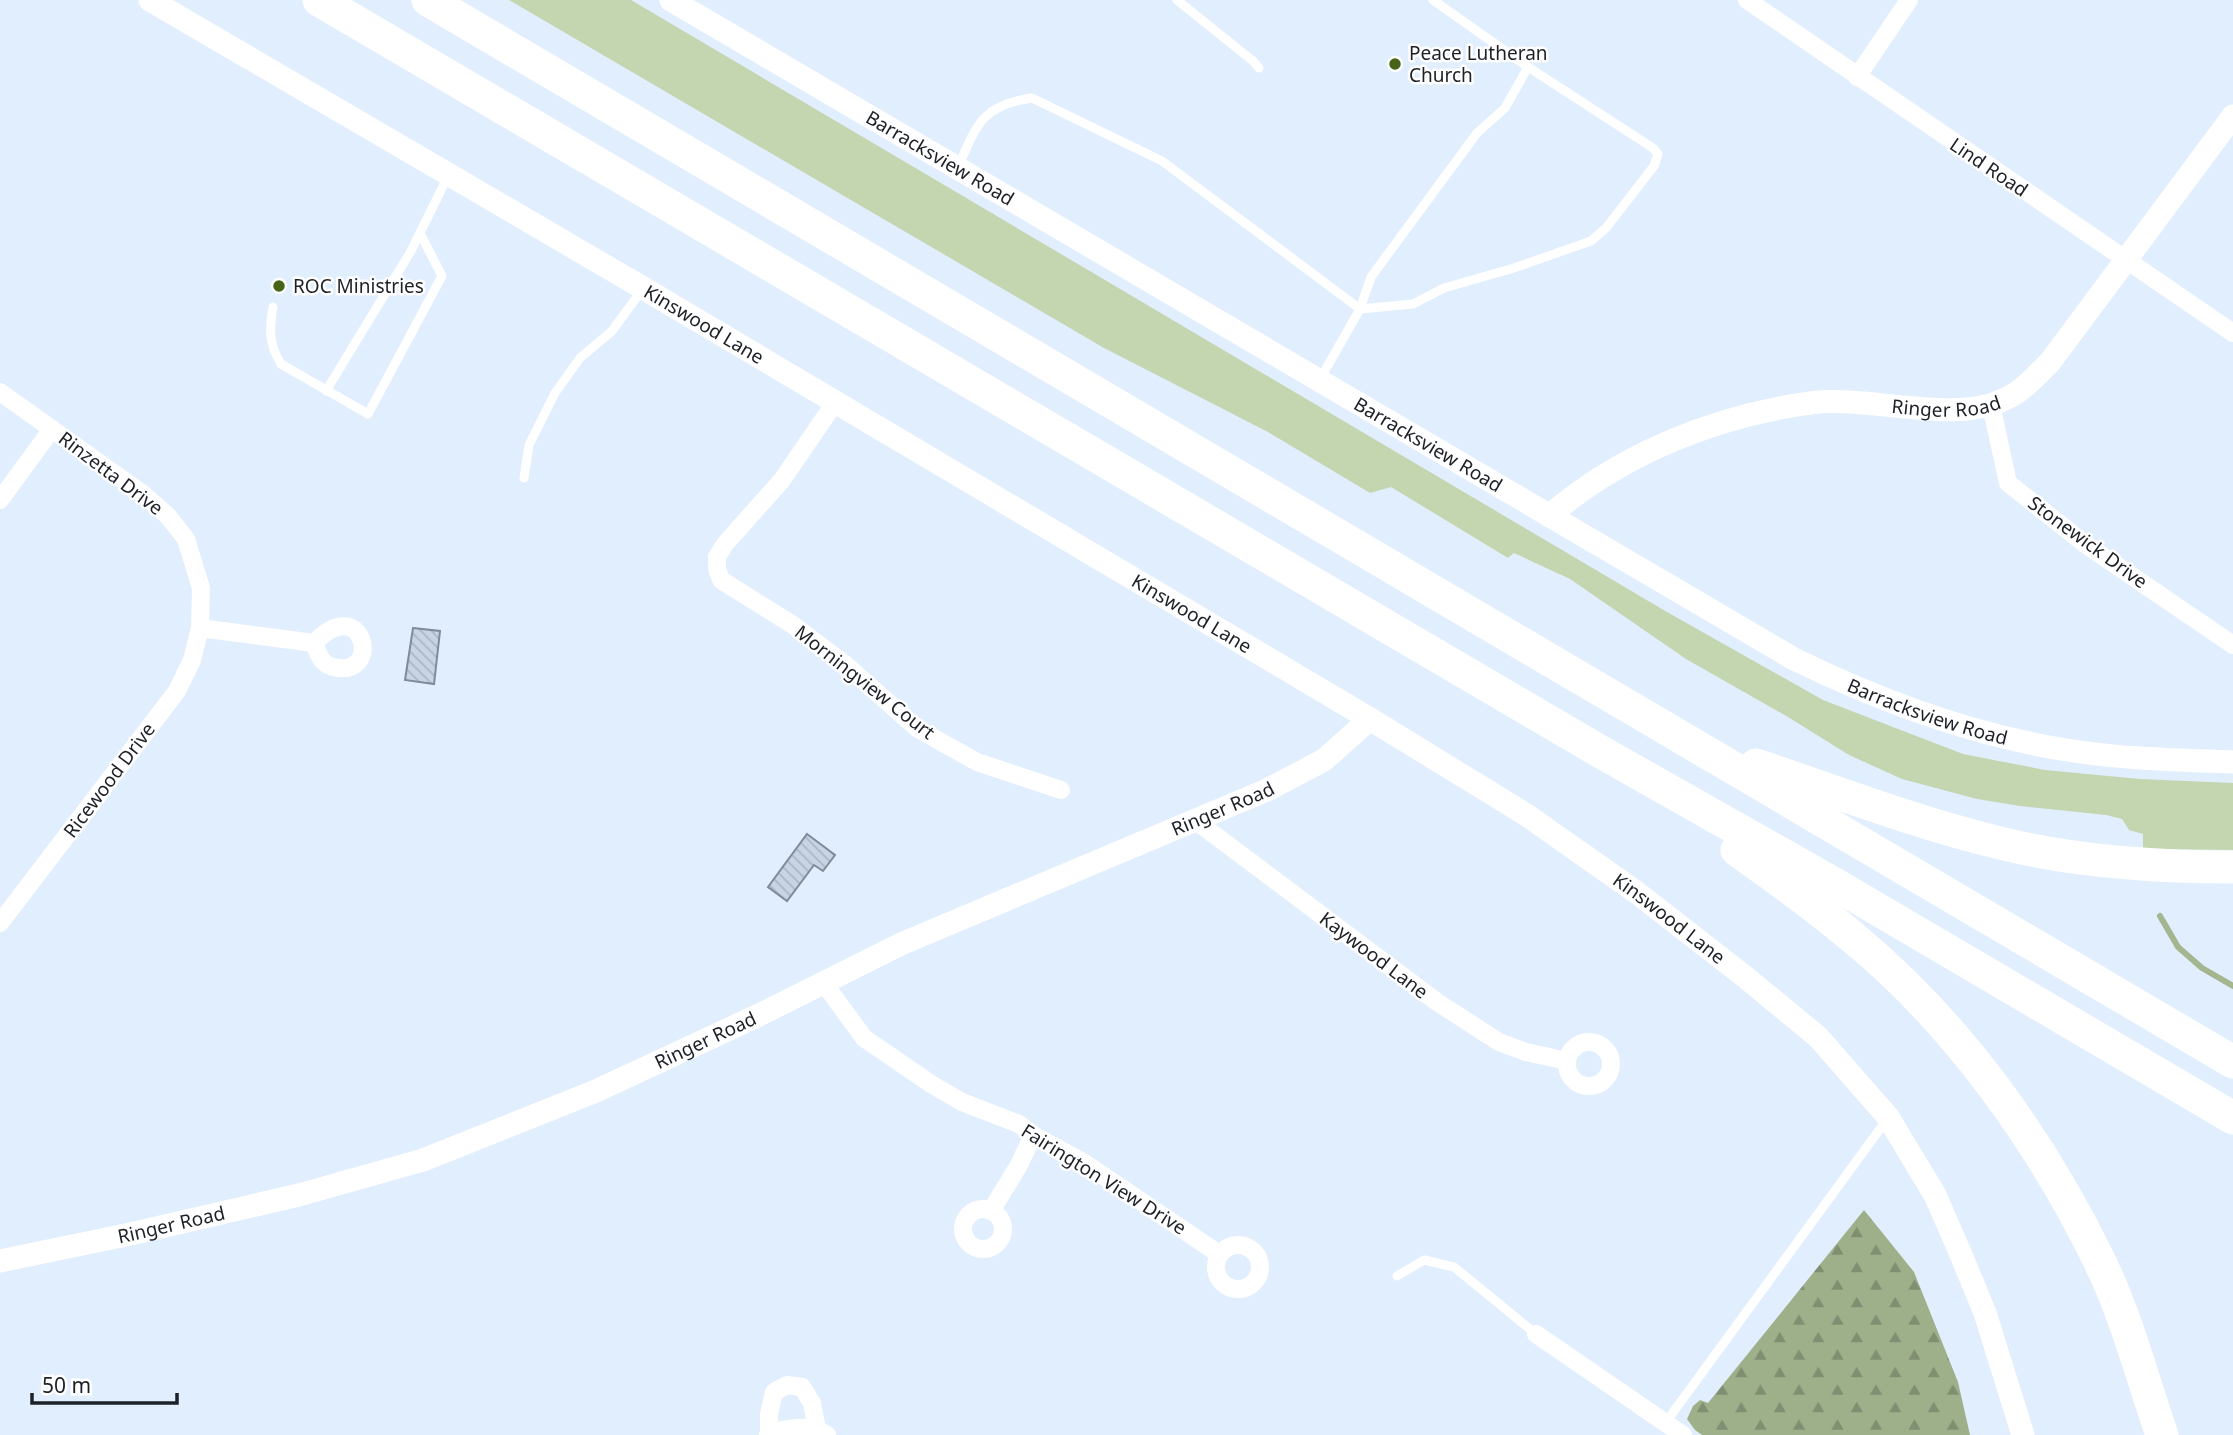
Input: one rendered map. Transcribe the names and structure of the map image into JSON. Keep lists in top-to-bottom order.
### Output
{
  "streets": {
    "street": [
      "Barracksview Road",
      "Lind Road",
      "Kinswood Lane",
      "Ringer Road",
      "Rinzetta Drive",
      "Stonewick Drive",
      "Morningview Court",
      "Ricewood Drive",
      "Kaywood Lane",
      "Fairington View Drive"
    ]
  },
  "crossings": [
    ["Barracksview Road", "Ringer Road"],
    ["Lind Road", "Ringer Road"],
    ["Kinswood Lane", "Ringer Road"],
    ["Kinswood Lane", "Morningview Court"],
    ["Ringer Road", "Stonewick Drive"],
    ["Ringer Road", "Kaywood Lane"],
    ["Ringer Road", "Fairington View Drive"],
    ["Rinzetta Drive", "Ricewood Drive"]
  ],
  "places": ["Peace Lutheran Church", "ROC Ministries"],
  "scale_bar": "50 m"
}
